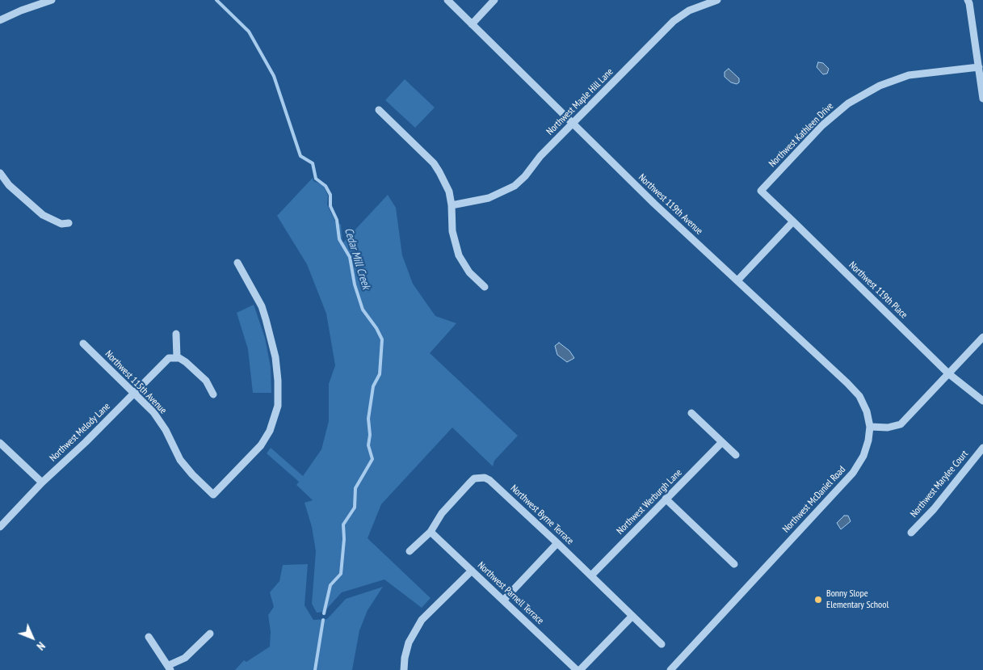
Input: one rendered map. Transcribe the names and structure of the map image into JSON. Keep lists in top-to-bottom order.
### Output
{
  "streets": {
    "street": [
      "Northwest Maple Hill Lane",
      "Northwest Kathleen Drive",
      "Northwest 119th Avenue",
      "Northwest 119th Place",
      "Northwest 115th Avenue",
      "Northwest Melody Lane",
      "Northwest Marylee Court",
      "Northwest McDaniel Road",
      "Northwest Werburgh Lane",
      "Northwest Byrne Terrace",
      "Northwest Parnell Terrace"
    ]
  },
  "crossings": [
    ["Northwest Maple Hill Lane", "Northwest 119th Avenue"],
    ["Northwest Kathleen Drive", "Northwest 119th Place"],
    ["Northwest 119th Avenue", "Northwest McDaniel Road"],
    ["Northwest 115th Avenue", "Northwest Melody Lane"],
    ["Northwest Werburgh Lane", "Northwest Byrne Terrace"],
    ["Northwest Byrne Terrace", "Northwest Parnell Terrace"]
  ],
  "water": ["Cedar Mill Creek"],
  "places": ["Bonny Slope Elementary School"],
  "north": "bottom right"
}
